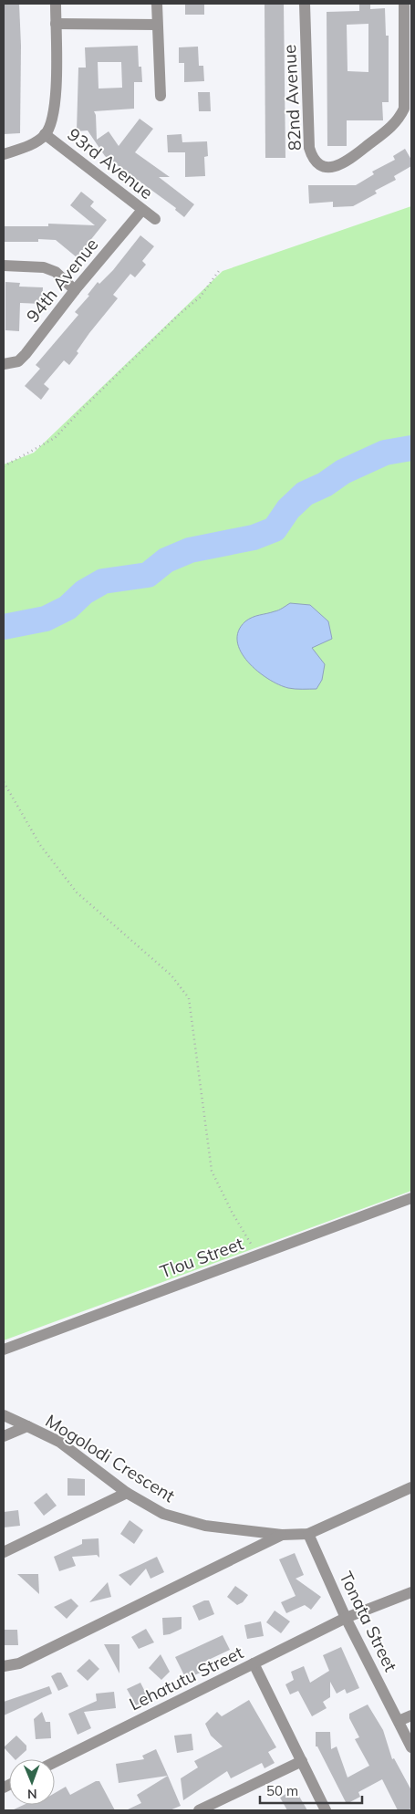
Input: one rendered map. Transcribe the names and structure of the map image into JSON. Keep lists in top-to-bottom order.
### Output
{
  "streets": {
    "street": [
      "82nd Avenue",
      "93rd Avenue",
      "94th Avenue",
      "Tlou Street",
      "Mogolodi Crescent",
      "Tonata Street",
      "Lehatutu Street"
    ]
  },
  "crossings": [
    ["93rd Avenue", "94th Avenue"],
    ["Mogolodi Crescent", "Tonata Street"],
    ["Tonata Street", "Lehatutu Street"]
  ],
  "scale_bar": "50 m",
  "north": "bottom"
}
